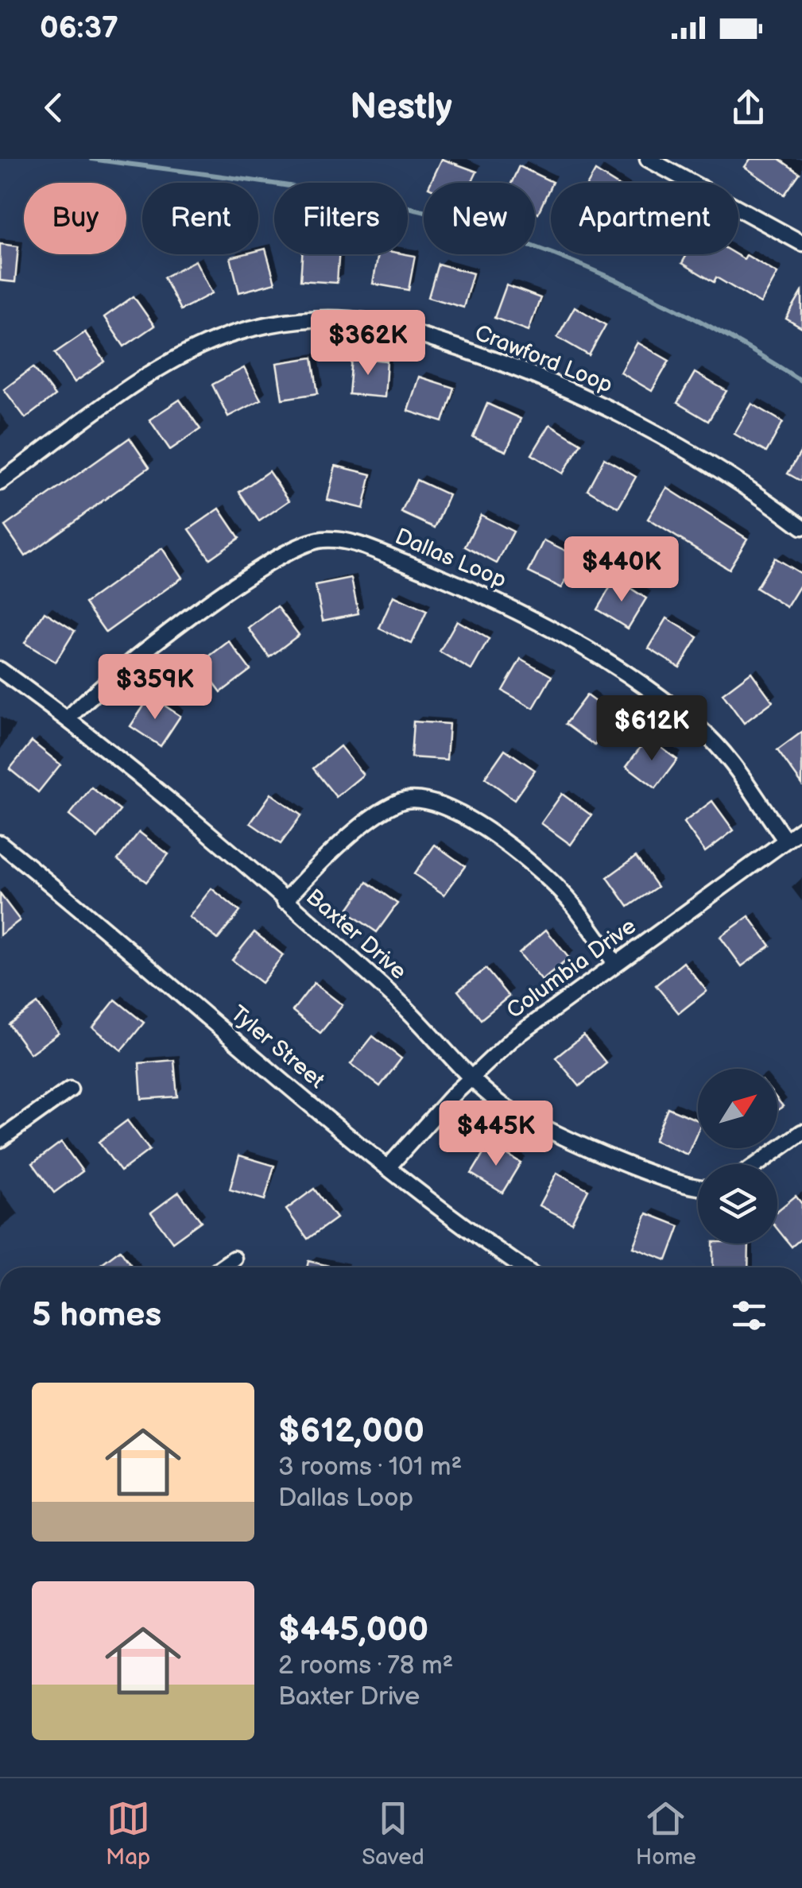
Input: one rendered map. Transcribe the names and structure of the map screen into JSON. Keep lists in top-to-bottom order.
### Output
{
  "streets": {
    "street": [
      "Crawford Loop",
      "Dallas Loop",
      "Baxter Drive",
      "Columbia Drive",
      "Tyler Street"
    ]
  },
  "crossings": [
    ["Dallas Loop", "Baxter Drive"],
    ["Dallas Loop", "Columbia Drive"],
    ["Baxter Drive", "Columbia Drive"],
    ["Columbia Drive", "Tyler Street"]
  ],
  "north": "top right",
  "page": {
    "status": "06:37",
    "header": "Nestly",
    "chip": [
      "Buy",
      "Rent",
      "Filters",
      "New",
      "Apartment"
    ],
    "price": [
      "$362K",
      "$440K",
      "$359K",
      "$612K",
      "$445K"
    ],
    "heading": "5 homes",
    "list": [
      {
        "name": "$612,000",
        "note": "3 rooms · 101 m² · Dallas Loop"
      },
      {
        "name": "$445,000",
        "note": "2 rooms · 78 m² · Baxter Drive"
      }
    ],
    "tabs": ["Map", "Saved", "Home"]
  }
}
